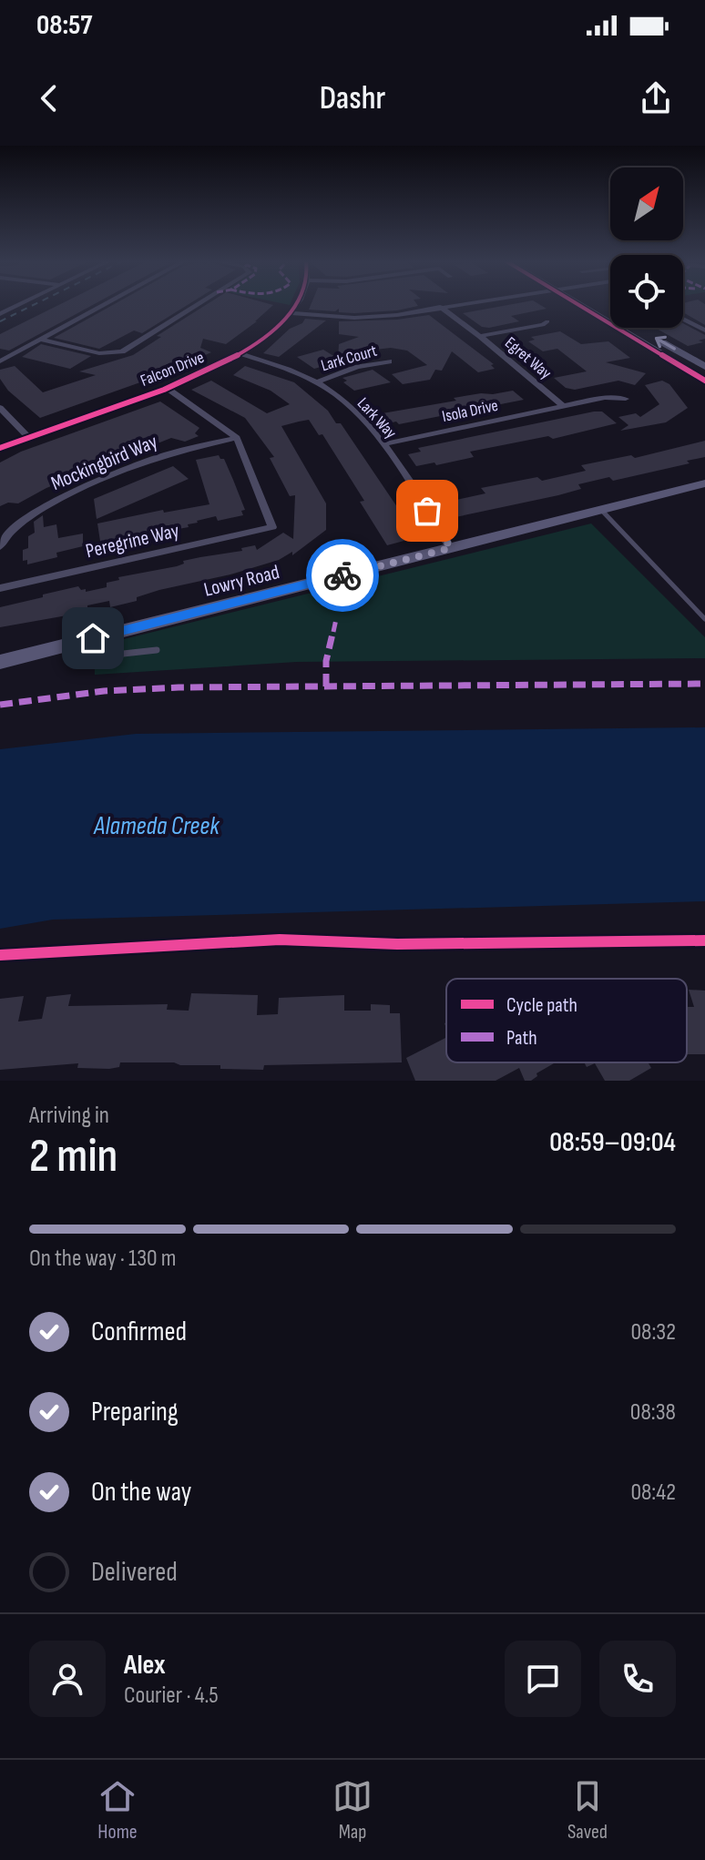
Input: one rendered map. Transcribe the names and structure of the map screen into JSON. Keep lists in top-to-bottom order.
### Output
{
  "streets": {
    "main road": ["Lowry Road"],
    "street": [
      "Lark Court",
      "Egret Way",
      "Falcon Drive",
      "Isola Drive",
      "Lark Way",
      "Mockingbird Way",
      "Peregrine Way"
    ]
  },
  "crossings": [
    ["Lark Court", "Lark Way"],
    ["Egret Way", "Isola Drive"],
    ["Falcon Drive", "Lark Way"],
    ["Isola Drive", "Lark Way"],
    ["Lark Way", "Lowry Road"],
    ["Mockingbird Way", "Peregrine Way"]
  ],
  "water": ["Alameda Creek"],
  "legend": ["Cycle path", "Path"],
  "north": "top right",
  "page": {
    "status": "08:57",
    "header": "Dashr",
    "heading": ["2 min", "Arriving in", "08:59–09:04"],
    "panel": ["Alex", "Courier · 4.5"],
    "bar": "On the way · 130 m",
    "list": [
      ["Confirmed", "08:32"],
      ["Preparing", "08:38"],
      ["On the way", "08:42"],
      "Delivered"
    ],
    "tabs": ["Home", "Map", "Saved"]
  }
}
